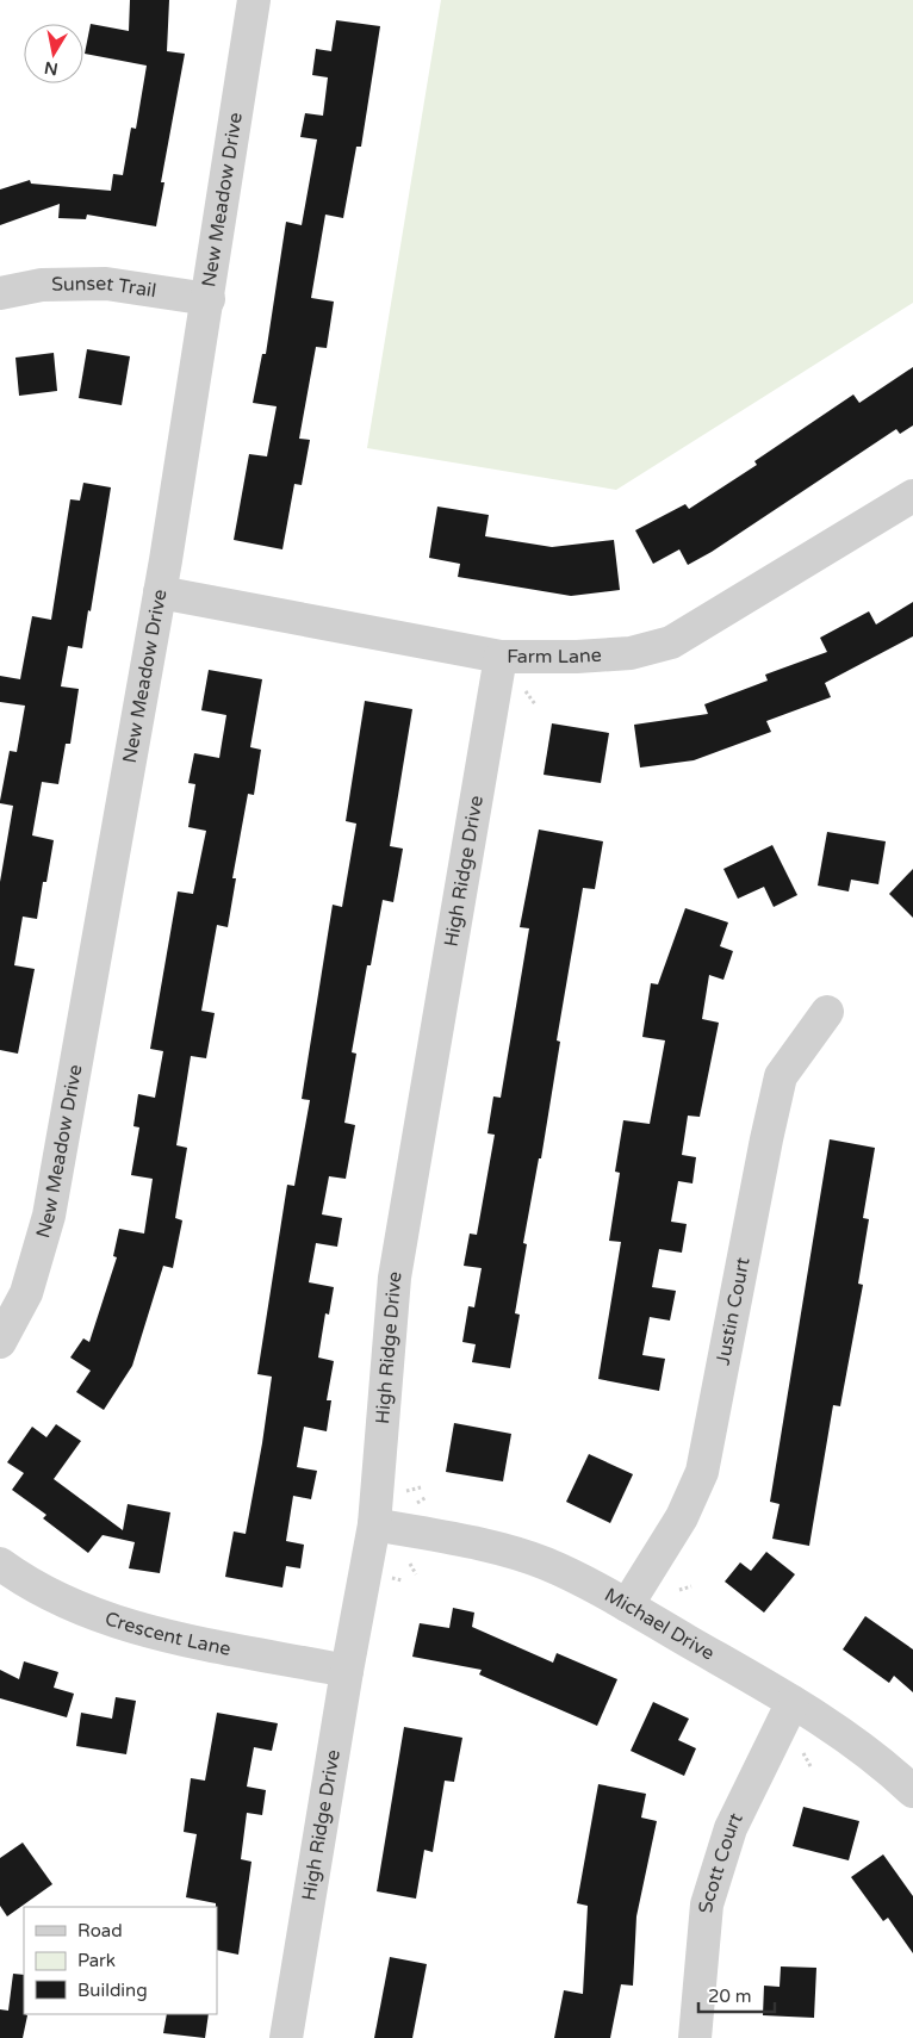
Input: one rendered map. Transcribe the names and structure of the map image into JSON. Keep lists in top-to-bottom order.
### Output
{
  "streets": {
    "street": [
      "New Meadow Drive",
      "Sunset Trail",
      "Farm Lane",
      "High Ridge Drive",
      "Justin Court",
      "Michael Drive",
      "Crescent Lane",
      "Scott Court"
    ]
  },
  "crossings": [
    ["New Meadow Drive", "Sunset Trail"],
    ["New Meadow Drive", "Farm Lane"],
    ["Farm Lane", "High Ridge Drive"],
    ["High Ridge Drive", "Michael Drive"],
    ["High Ridge Drive", "Crescent Lane"],
    ["Justin Court", "Michael Drive"],
    ["Michael Drive", "Scott Court"]
  ],
  "legend": ["Road", "Park", "Building"],
  "scale_bar": "20 m",
  "north": "bottom"
}
